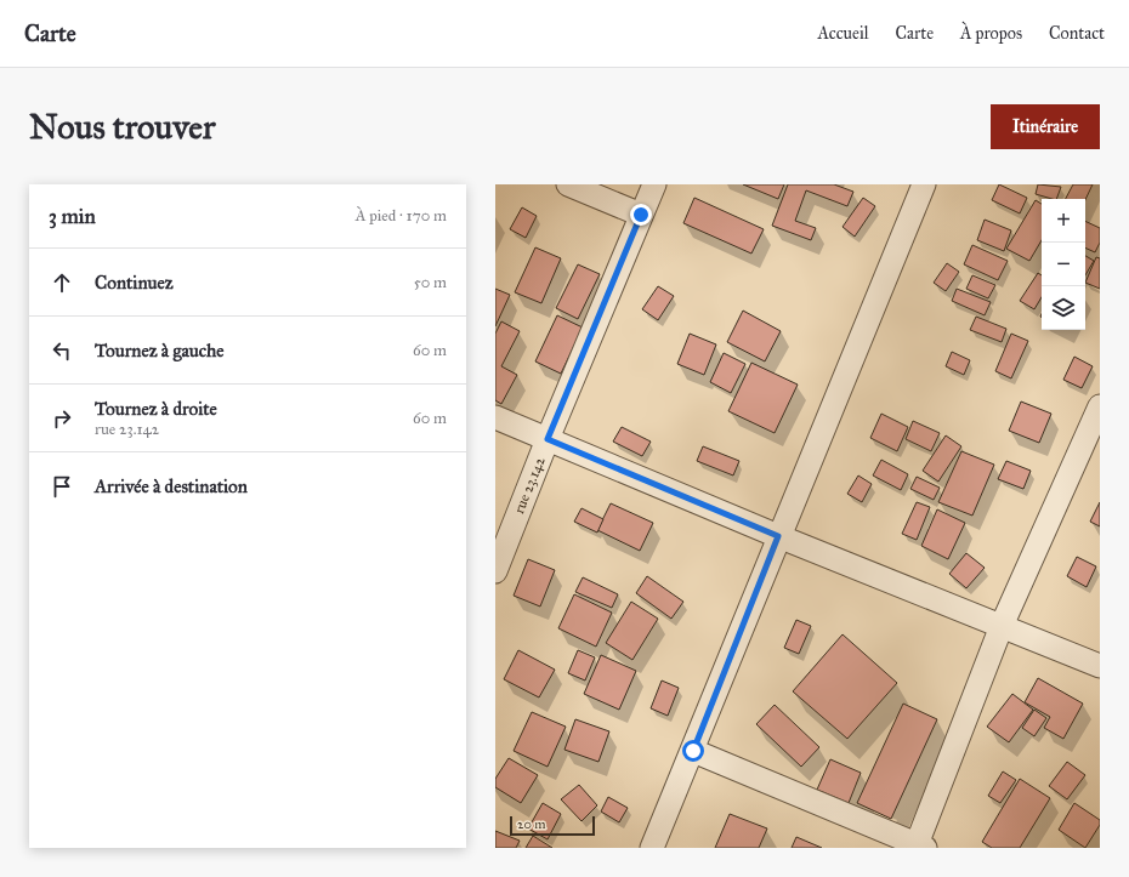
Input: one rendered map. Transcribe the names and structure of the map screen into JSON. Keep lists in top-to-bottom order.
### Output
{
  "streets": {
    "street": ["rue 23.142"]
  },
  "scale_bar": "20 m",
  "page": {
    "header": "Carte",
    "nav": [
      "Accueil",
      "Carte",
      "À propos",
      "Contact"
    ],
    "buttons": "Itinéraire",
    "title": "Nous trouver",
    "heading": ["3 min", "À pied · 170 m"],
    "map_buttons": ["+", "−"],
    "list": [
      ["Continuez", "50 m"],
      ["Tournez à gauche", "60 m"],
      ["Tournez à droite", "rue 23.142", "60 m"],
      "Arrivée à destination"
    ],
    "scale": "20 m"
  }
}
